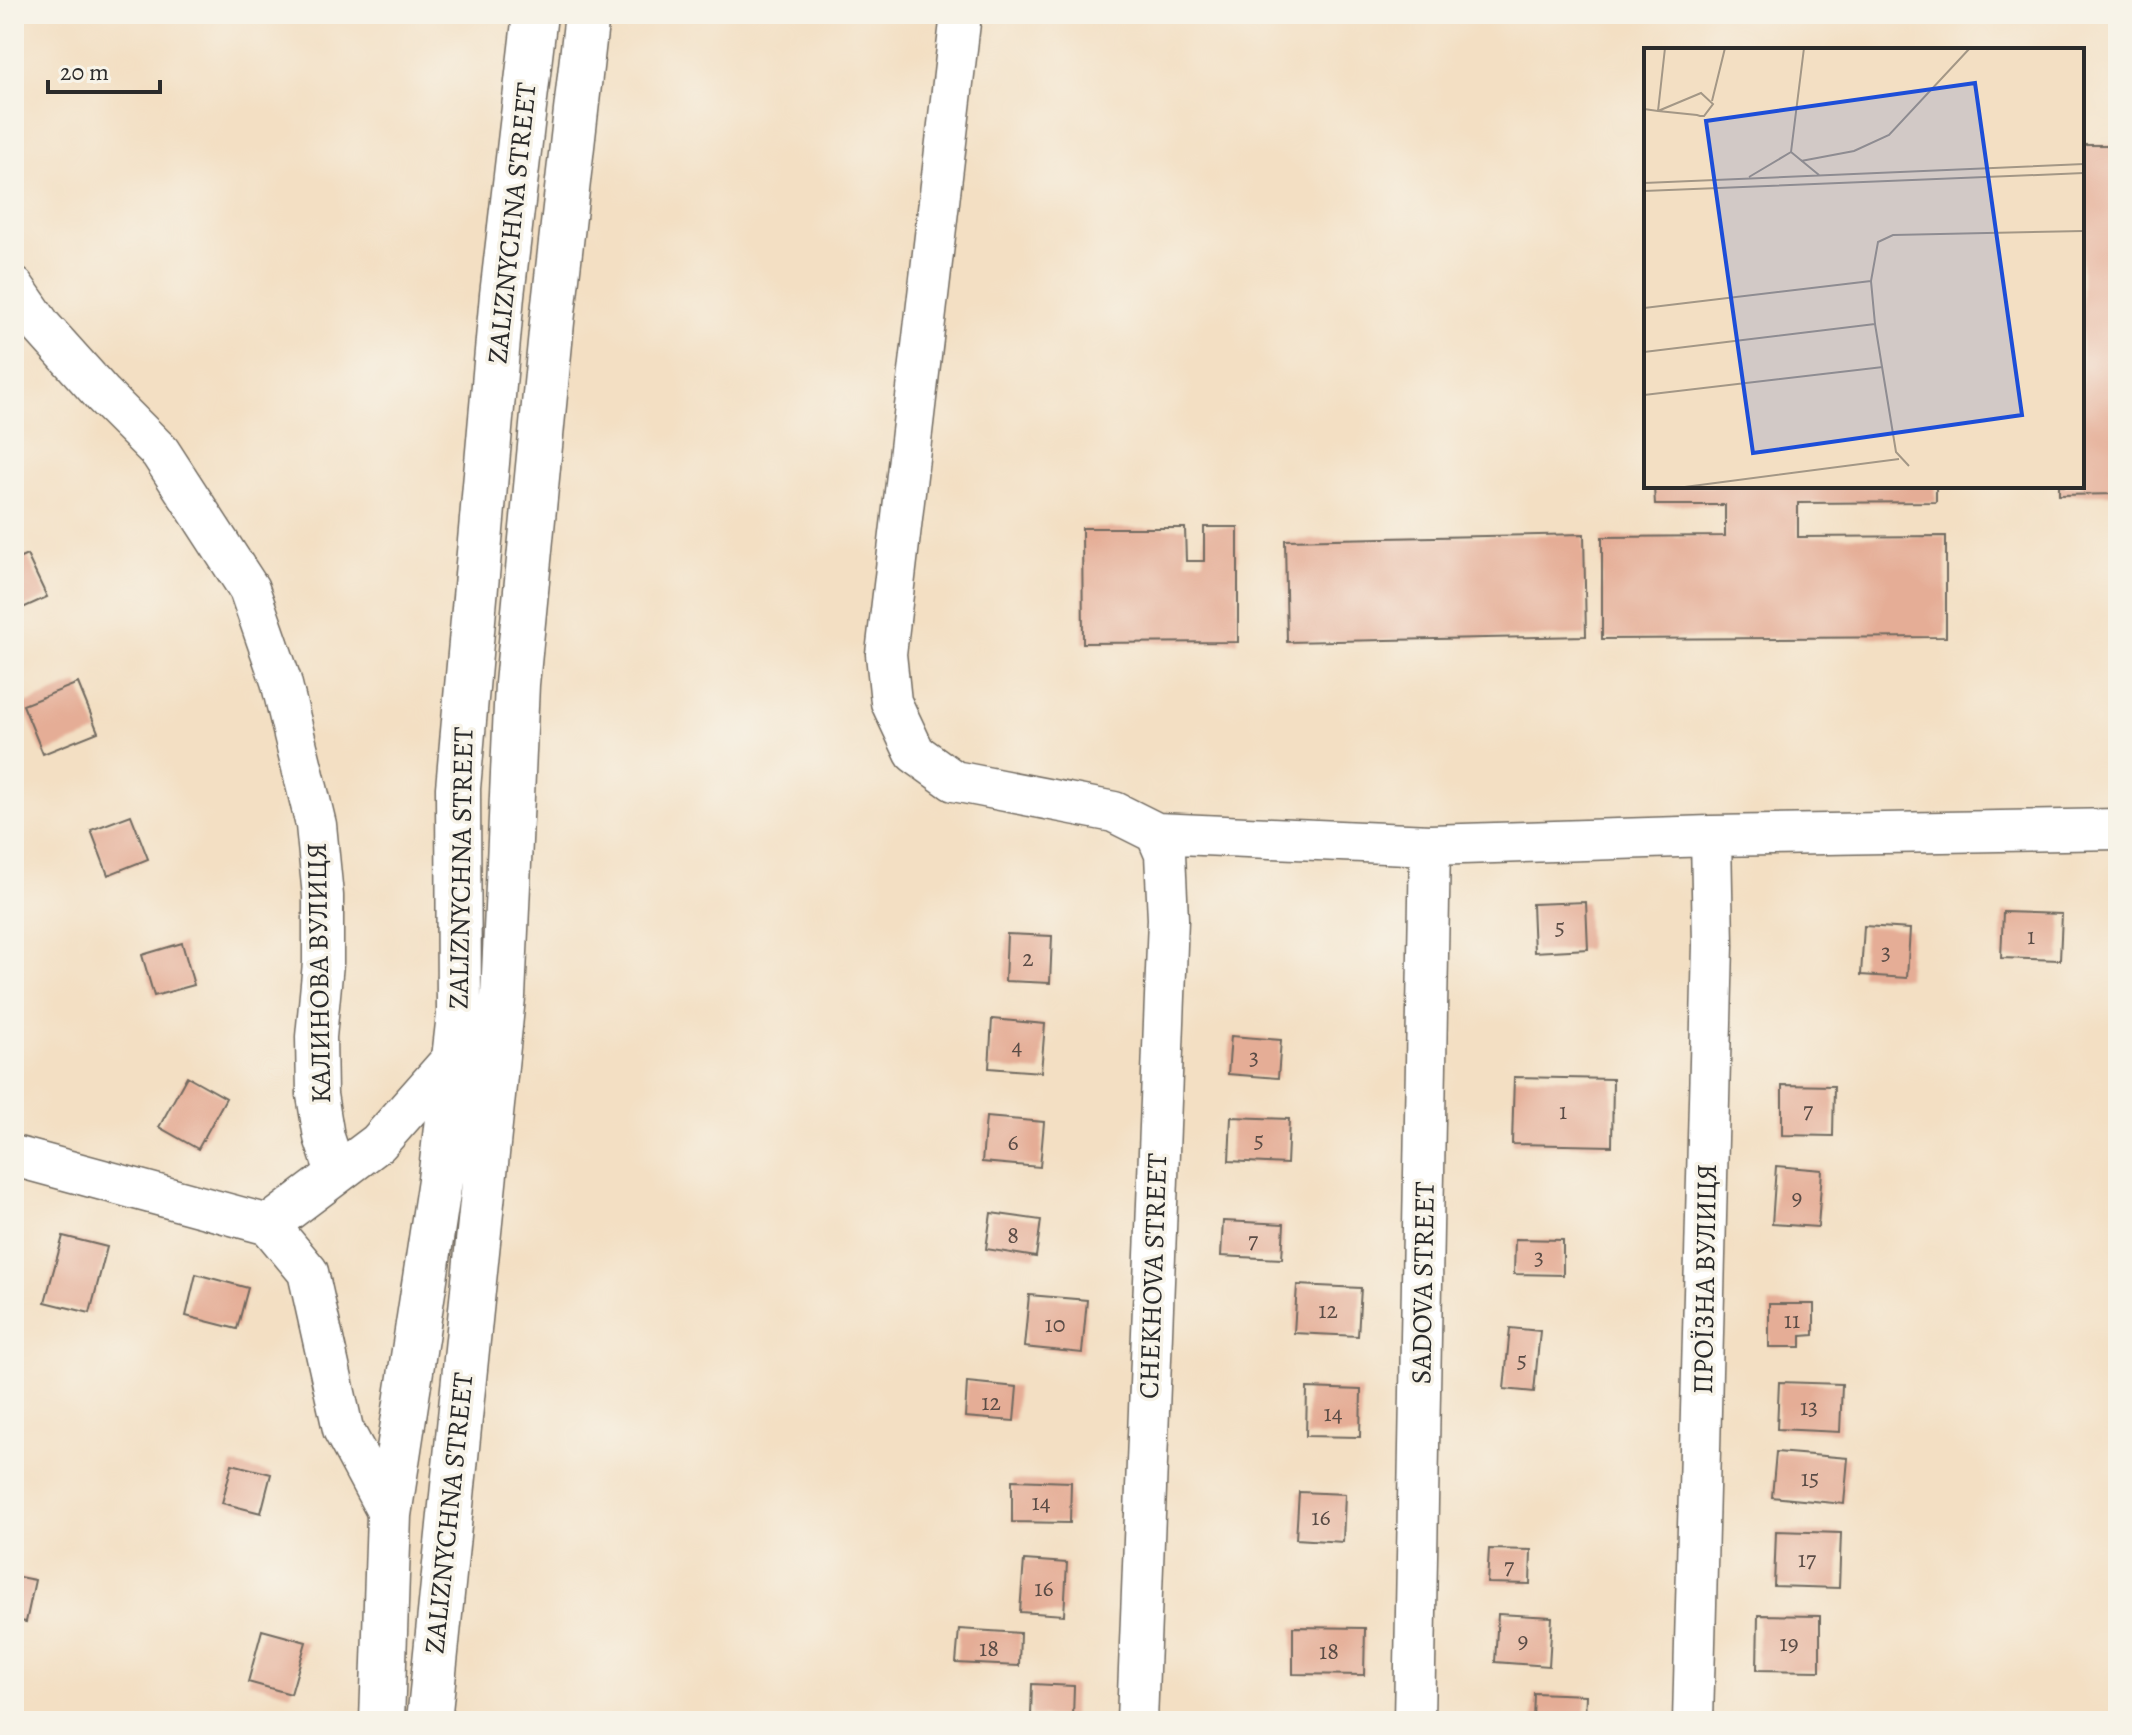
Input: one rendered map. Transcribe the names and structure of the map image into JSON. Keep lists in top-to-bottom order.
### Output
{
  "streets": {
    "main road": ["ZALIZNYCHNA STREET"],
    "street": [
      "КАЛИНОВА ВУЛИЦЯ",
      "CHEKHOVA STREET",
      "ПРОЇЗНА ВУЛИЦЯ",
      "SADOVA STREET"
    ]
  },
  "house_numbers": [
    "5",
    "1",
    "3",
    "2",
    "4",
    "3",
    "7",
    "1",
    "5",
    "6",
    "9",
    "8",
    "7",
    "3",
    "12",
    "11",
    "10",
    "5",
    "12",
    "13",
    "14",
    "15",
    "14",
    "16",
    "17",
    "7",
    "16",
    "9",
    "19",
    "18",
    "18"
  ],
  "scale_bar": "20 m"
}
